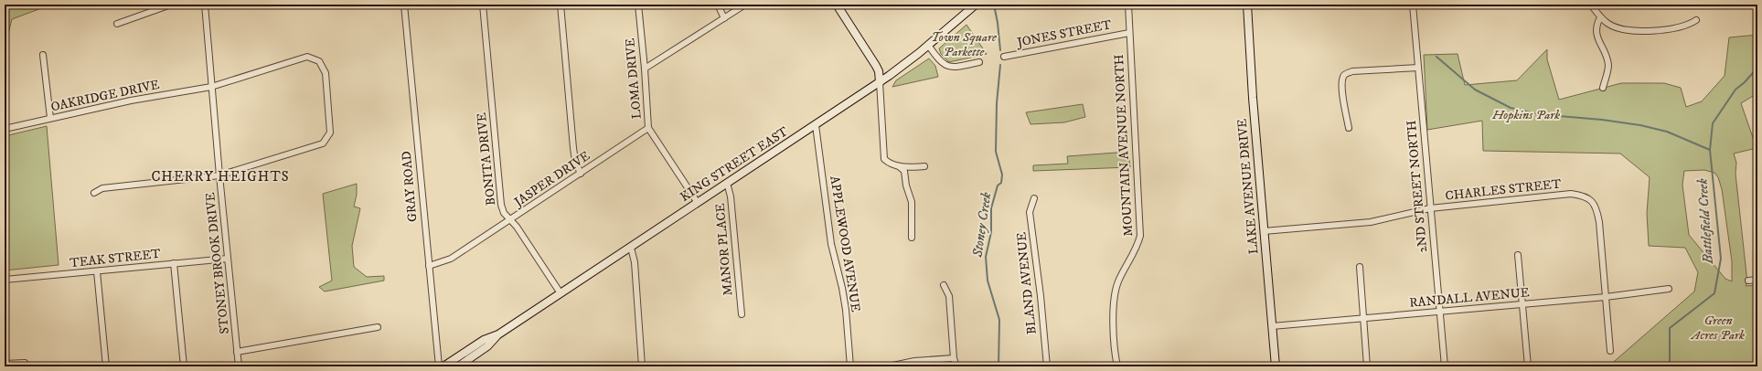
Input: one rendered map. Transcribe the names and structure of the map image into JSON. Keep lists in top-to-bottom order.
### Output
{
  "streets": {
    "main road": ["KING STREET EAST", "LAKE AVENUE DRIVE"],
    "street": [
      "JONES STREET",
      "LOMA DRIVE",
      "OAKRIDGE DRIVE",
      "MOUNTAIN AVENUE NORTH",
      "BONITA DRIVE",
      "JASPER DRIVE",
      "GRAY ROAD",
      "2ND STREET NORTH",
      "CHARLES STREET",
      "APPLEWOOD AVENUE",
      "MANOR PLACE",
      "TEAK STREET",
      "STONEY BROOK DRIVE",
      "BLAND AVENUE",
      "RANDALL AVENUE"
    ]
  },
  "crossings": [
    ["JONES STREET", "MOUNTAIN AVENUE NORTH"],
    ["LOMA DRIVE", "KING STREET EAST"],
    ["LOMA DRIVE", "JASPER DRIVE"],
    ["OAKRIDGE DRIVE", "STONEY BROOK DRIVE"],
    ["BONITA DRIVE", "KING STREET EAST"],
    ["BONITA DRIVE", "JASPER DRIVE"],
    ["KING STREET EAST", "APPLEWOOD AVENUE"],
    ["KING STREET EAST", "MANOR PLACE"],
    ["JASPER DRIVE", "GRAY ROAD"],
    ["LAKE AVENUE DRIVE", "CHARLES STREET"],
    ["LAKE AVENUE DRIVE", "RANDALL AVENUE"],
    ["2ND STREET NORTH", "CHARLES STREET"],
    ["2ND STREET NORTH", "RANDALL AVENUE"],
    ["CHARLES STREET", "RANDALL AVENUE"],
    ["TEAK STREET", "STONEY BROOK DRIVE"]
  ],
  "districts": ["CHERRY HEIGHTS"],
  "water": ["Battlefield Creek", "Stoney Creek"],
  "parks": ["Town Square Parkette", "Hopkins Park", "Green Acres Park"]
}
